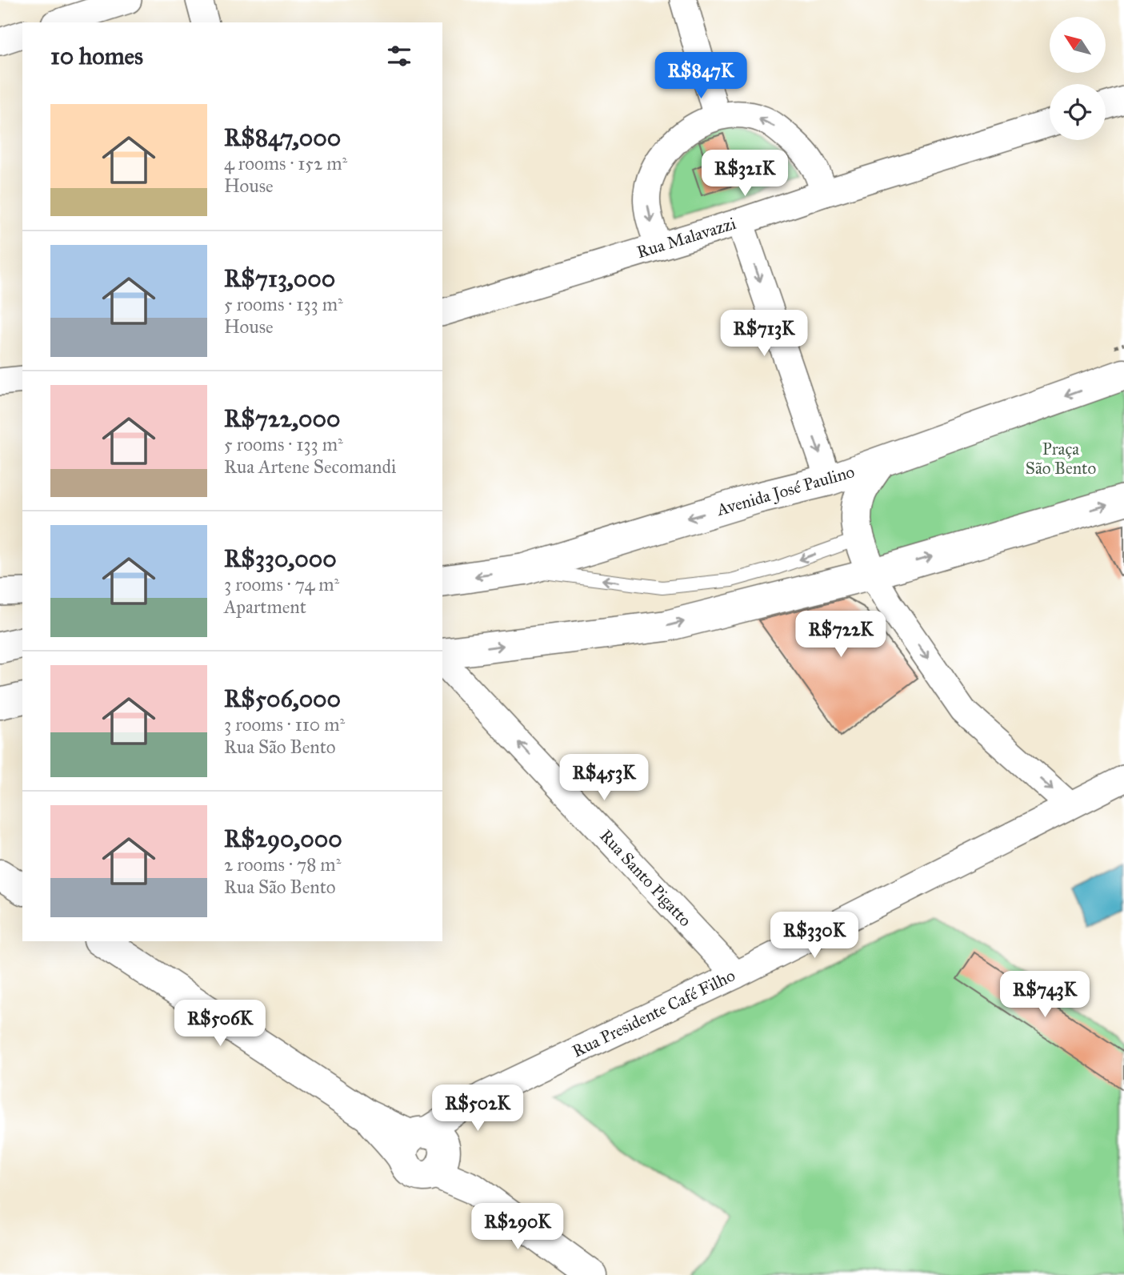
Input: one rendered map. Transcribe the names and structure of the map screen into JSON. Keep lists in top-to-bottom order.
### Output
{
  "streets": {
    "main road": ["Avenida José Paulino"],
    "street": ["Rua Malavazzi", "Rua Santo Pigatto", "Rua Presidente Café Filho"]
  },
  "crossings": [
    ["Rua Santo Pigatto", "Rua Presidente Café Filho"]
  ],
  "one_way": ["Rua Santo Pigatto"],
  "parks": ["Praça São Bento"],
  "north": "top left",
  "page": {
    "heading": "10 homes",
    "price": [
      "R$847K",
      "R$321K",
      "R$713K",
      "R$722K",
      "R$453K",
      "R$330K",
      "R$743K",
      "R$506K",
      "R$502K",
      "R$290K"
    ],
    "list": [
      {
        "name": "R$847,000",
        "note": "4 rooms · 152 m² · House"
      },
      {
        "name": "R$713,000",
        "note": "5 rooms · 133 m² · House"
      },
      {
        "name": "R$722,000",
        "note": "5 rooms · 133 m² · Rua Artene Secomandi"
      },
      {
        "name": "R$330,000",
        "note": "3 rooms · 74 m² · Apartment"
      },
      {
        "name": "R$506,000",
        "note": "3 rooms · 110 m² · Rua São Bento"
      },
      {
        "name": "R$290,000",
        "note": "2 rooms · 78 m² · Rua São Bento"
      }
    ]
  }
}
